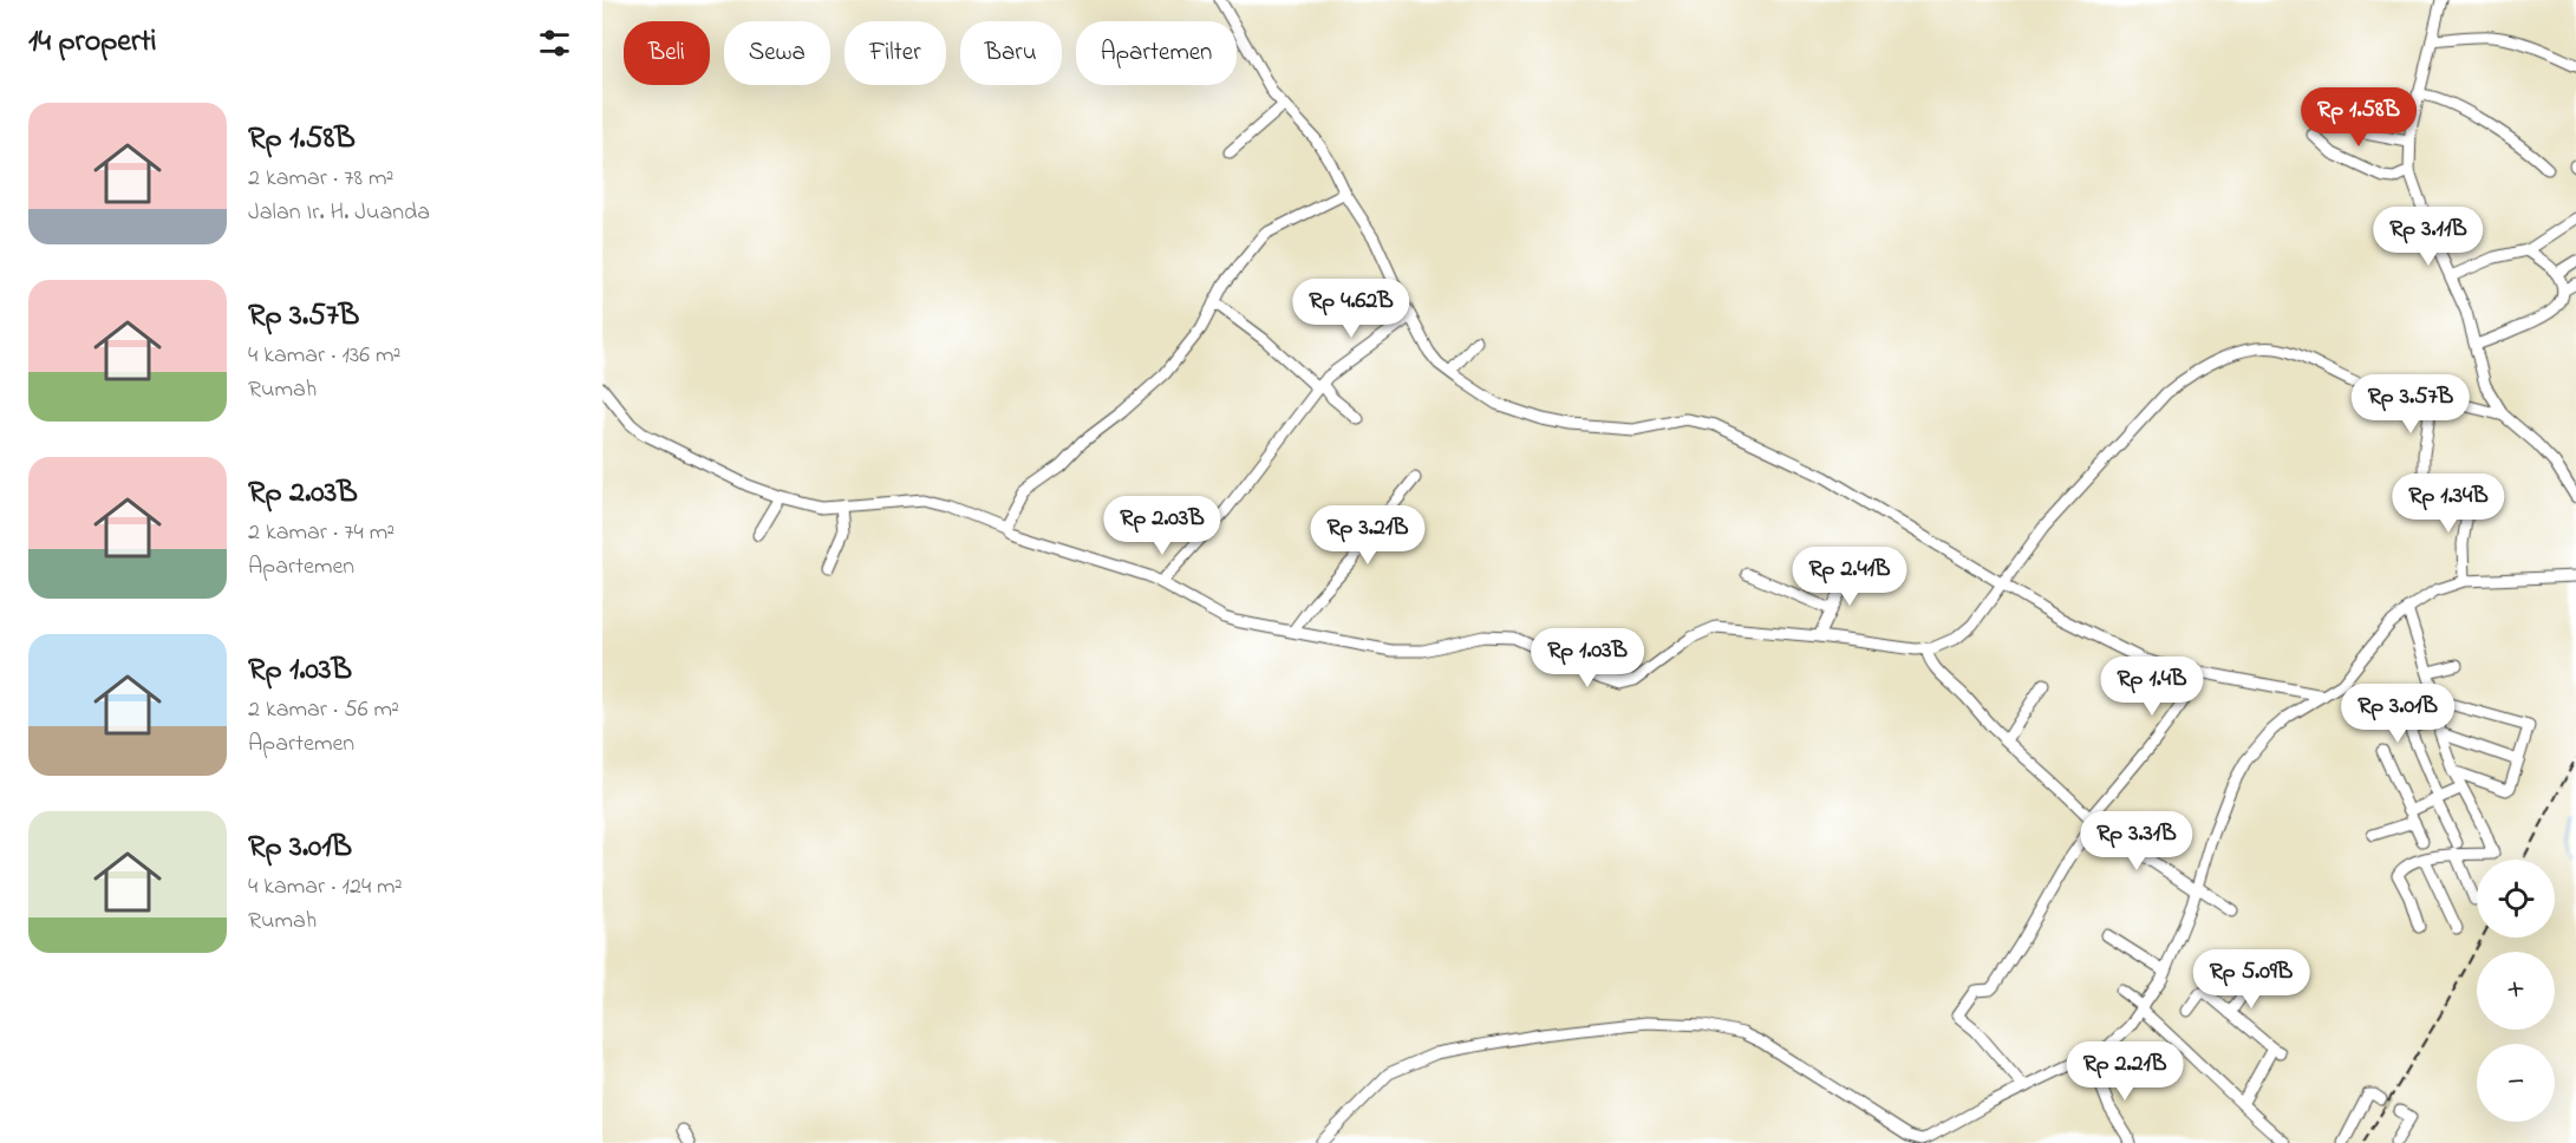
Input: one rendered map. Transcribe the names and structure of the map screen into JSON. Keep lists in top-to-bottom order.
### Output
{
  "page": {
    "heading": "14 properti",
    "chip": [
      "Beli",
      "Sewa",
      "Filter",
      "Baru",
      "Apartemen"
    ],
    "list": [
      {
        "name": "Rp 1.58B",
        "note": "2 kamar · 78 m² · Jalan Ir. H. Juanda"
      },
      {
        "name": "Rp 3.57B",
        "note": "4 kamar · 136 m² · Rumah"
      },
      {
        "name": "Rp 2.03B",
        "note": "2 kamar · 74 m² · Apartemen"
      },
      {
        "name": "Rp 1.03B",
        "note": "2 kamar · 56 m² · Apartemen"
      },
      {
        "name": "Rp 3.01B",
        "note": "4 kamar · 124 m² · Rumah"
      }
    ],
    "price": [
      "Rp 1.58B",
      "Rp 3.11B",
      "Rp 4.62B",
      "Rp 3.57B",
      "Rp 1.34B",
      "Rp 2.03B",
      "Rp 3.21B",
      "Rp 2.41B",
      "Rp 1.03B",
      "Rp 1.4B",
      "Rp 3.01B",
      "Rp 3.31B",
      "Rp 5.09B",
      "Rp 2.21B"
    ],
    "map_buttons": ["+", "−"]
  }
}
